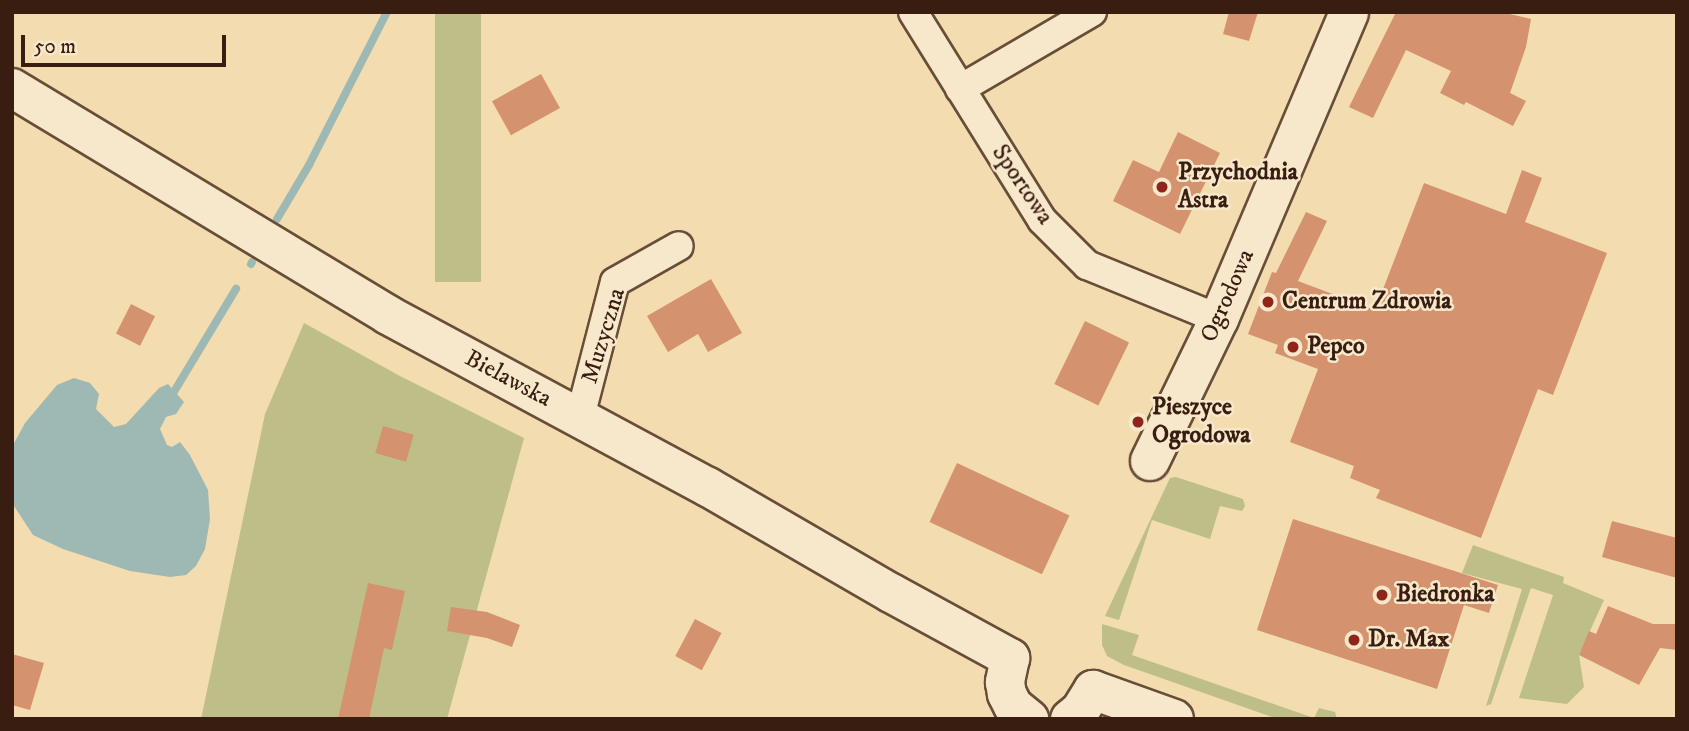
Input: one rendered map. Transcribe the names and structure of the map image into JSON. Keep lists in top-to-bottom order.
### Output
{
  "streets": {
    "street": [
      "Sportowa",
      "Ogrodowa",
      "Muzyczna",
      "Bielawska"
    ]
  },
  "crossings": [
    ["Sportowa", "Ogrodowa"],
    ["Muzyczna", "Bielawska"]
  ],
  "places": [
    "Przychodnia Astra",
    "Centrum Zdrowia",
    "Pepco",
    "Pieszyce Ogrodowa",
    "Biedronka",
    "Dr. Max"
  ],
  "scale_bar": "50 m"
}
